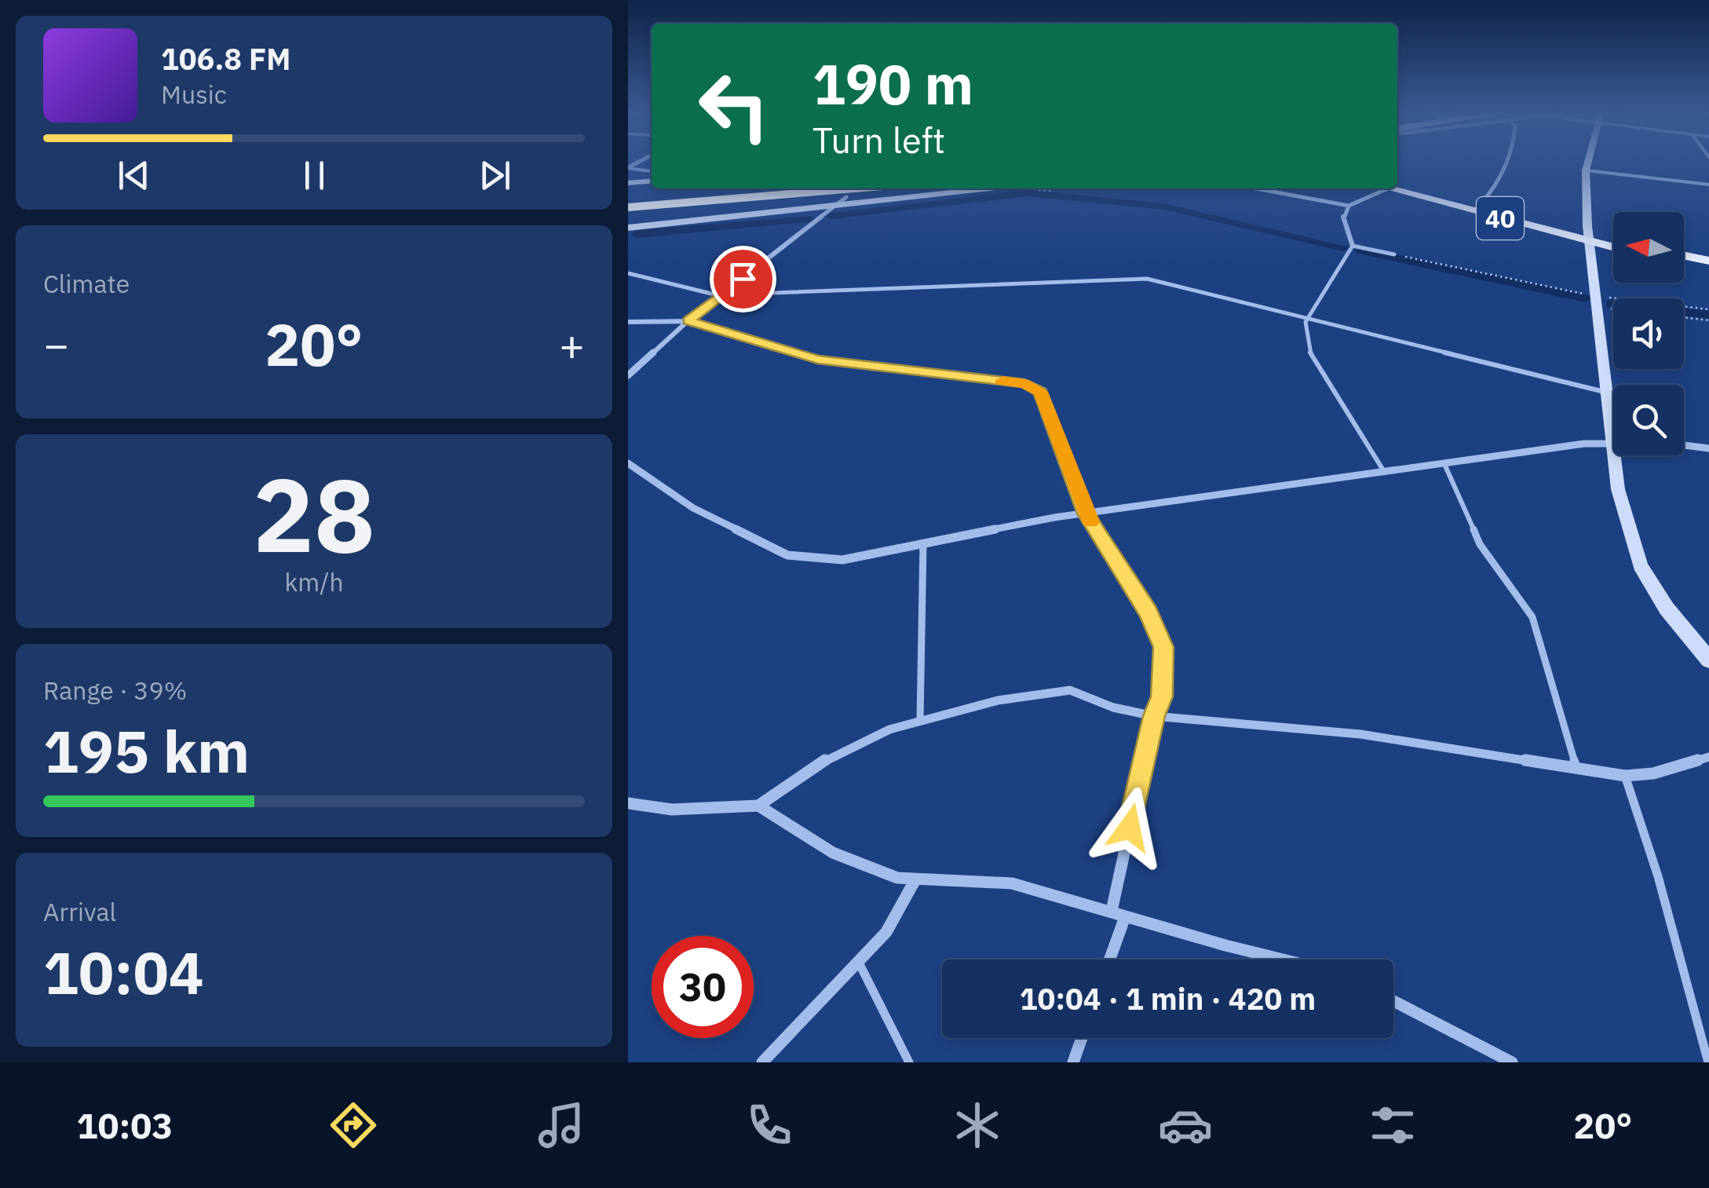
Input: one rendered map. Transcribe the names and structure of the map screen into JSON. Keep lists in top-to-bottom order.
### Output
{
  "streets": {
    "main road": ["40"]
  },
  "north": "left",
  "page": {
    "turn": ["190 m", "Turn left"],
    "song": ["106.8 FM", "Music"],
    "tile": [
      "Climate",
      ["28", "km/h"],
      ["Range · 39%", "195 km"],
      ["Arrival", "10:04"]
    ],
    "heat": ["−", "20°", "+"],
    "limit": "30",
    "trip": "10:04 · 1 min · 420 m",
    "tabs": ["10:03", "20°"]
  }
}
